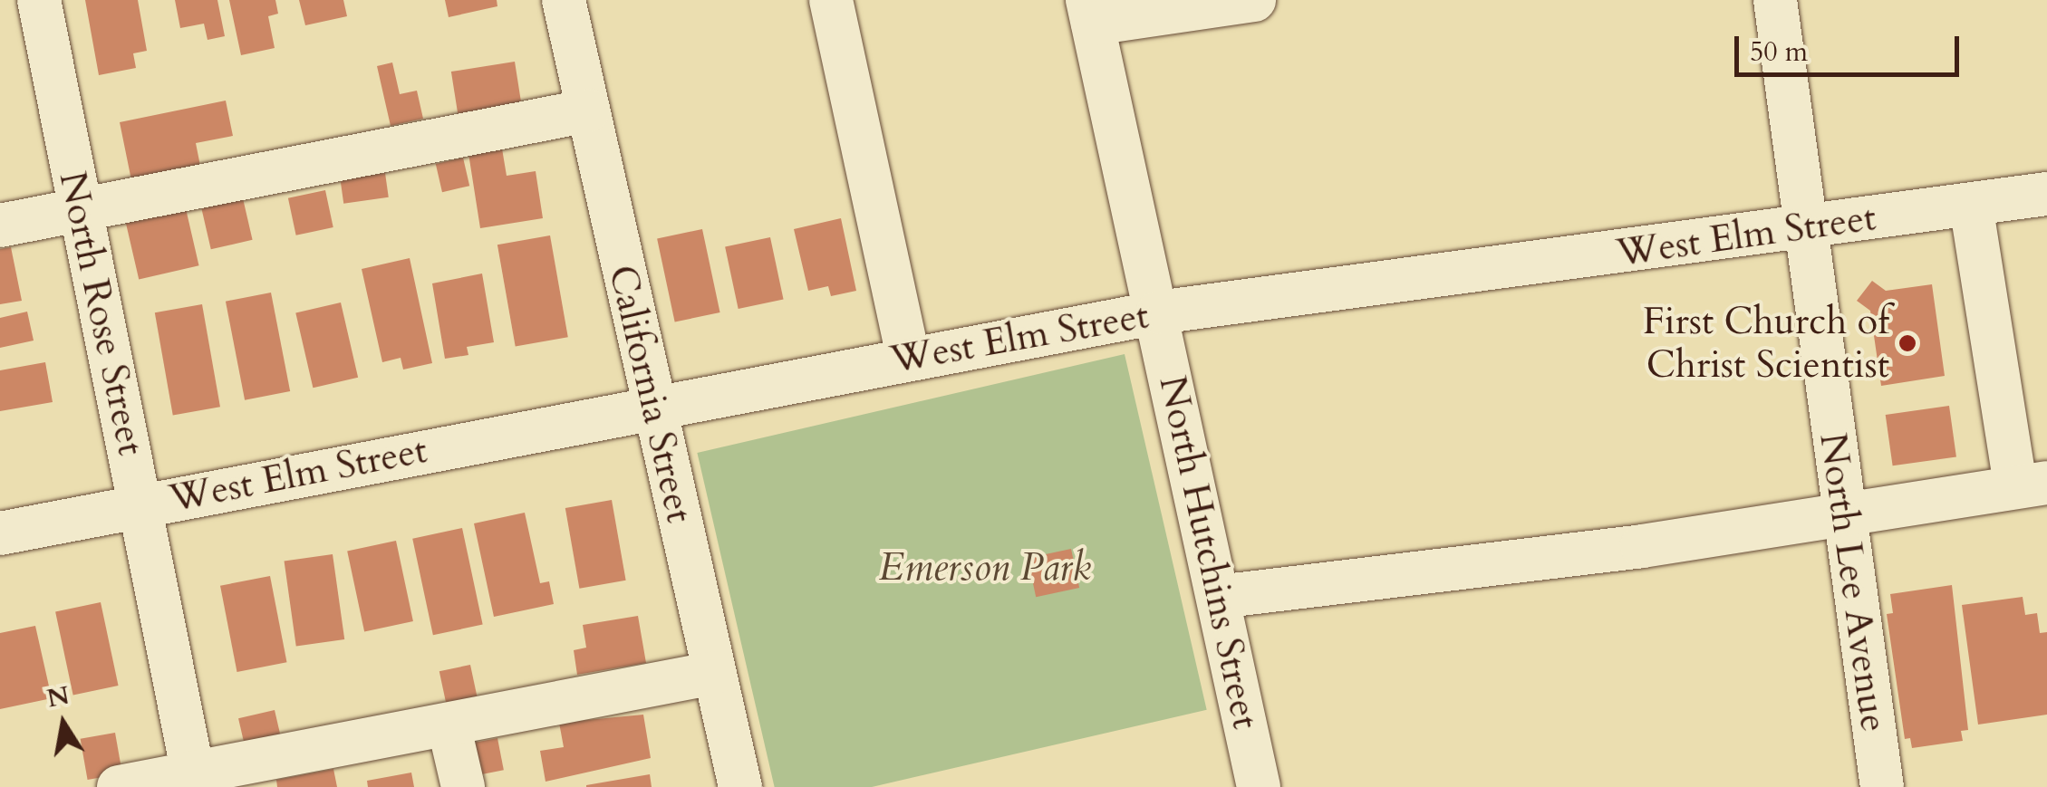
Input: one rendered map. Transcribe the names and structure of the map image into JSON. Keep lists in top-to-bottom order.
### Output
{
  "streets": {
    "street": [
      "West Elm Street",
      "North Rose Street",
      "California Street",
      "North Hutchins Street",
      "North Lee Avenue"
    ]
  },
  "crossings": [
    ["West Elm Street", "North Rose Street"],
    ["West Elm Street", "California Street"],
    ["West Elm Street", "North Hutchins Street"],
    ["West Elm Street", "North Lee Avenue"]
  ],
  "parks": ["Emerson Park"],
  "places": ["First Church of Christ Scientist"],
  "scale_bar": "50 m",
  "north": "top"
}
